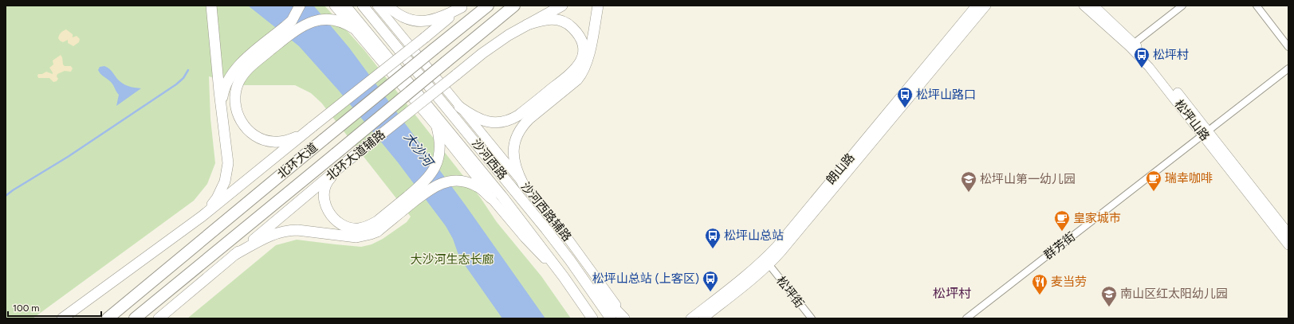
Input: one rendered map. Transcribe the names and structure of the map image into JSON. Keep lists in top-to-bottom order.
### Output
{
  "streets": {
    "highway": ["北环大道"],
    "main road": [
      "松坪山路",
      "北环大道辅路",
      "沙河西路",
      "朗山路",
      "沙河西路辅路"
    ],
    "street": ["群芳街", "松坪街"]
  },
  "crossings": [
    ["松坪山路", "群芳街"],
    ["朗山路", "松坪街"]
  ],
  "districts": ["松坪村"],
  "water": ["大沙河"],
  "parks": ["大沙河生态长廊"],
  "places": {
    "bus stop": [
      "松坪村",
      "松坪山路口",
      "松坪山总站",
      "松坪山总站 (上客区)"
    ],
    "cafe": ["瑞幸咖啡", "皇家城市"],
    "school or university": ["松坪山第一幼儿园", "南山区红太阳幼儿园"],
    "restaurant": ["麦当劳"]
  },
  "scale_bar": "100 m"
}
